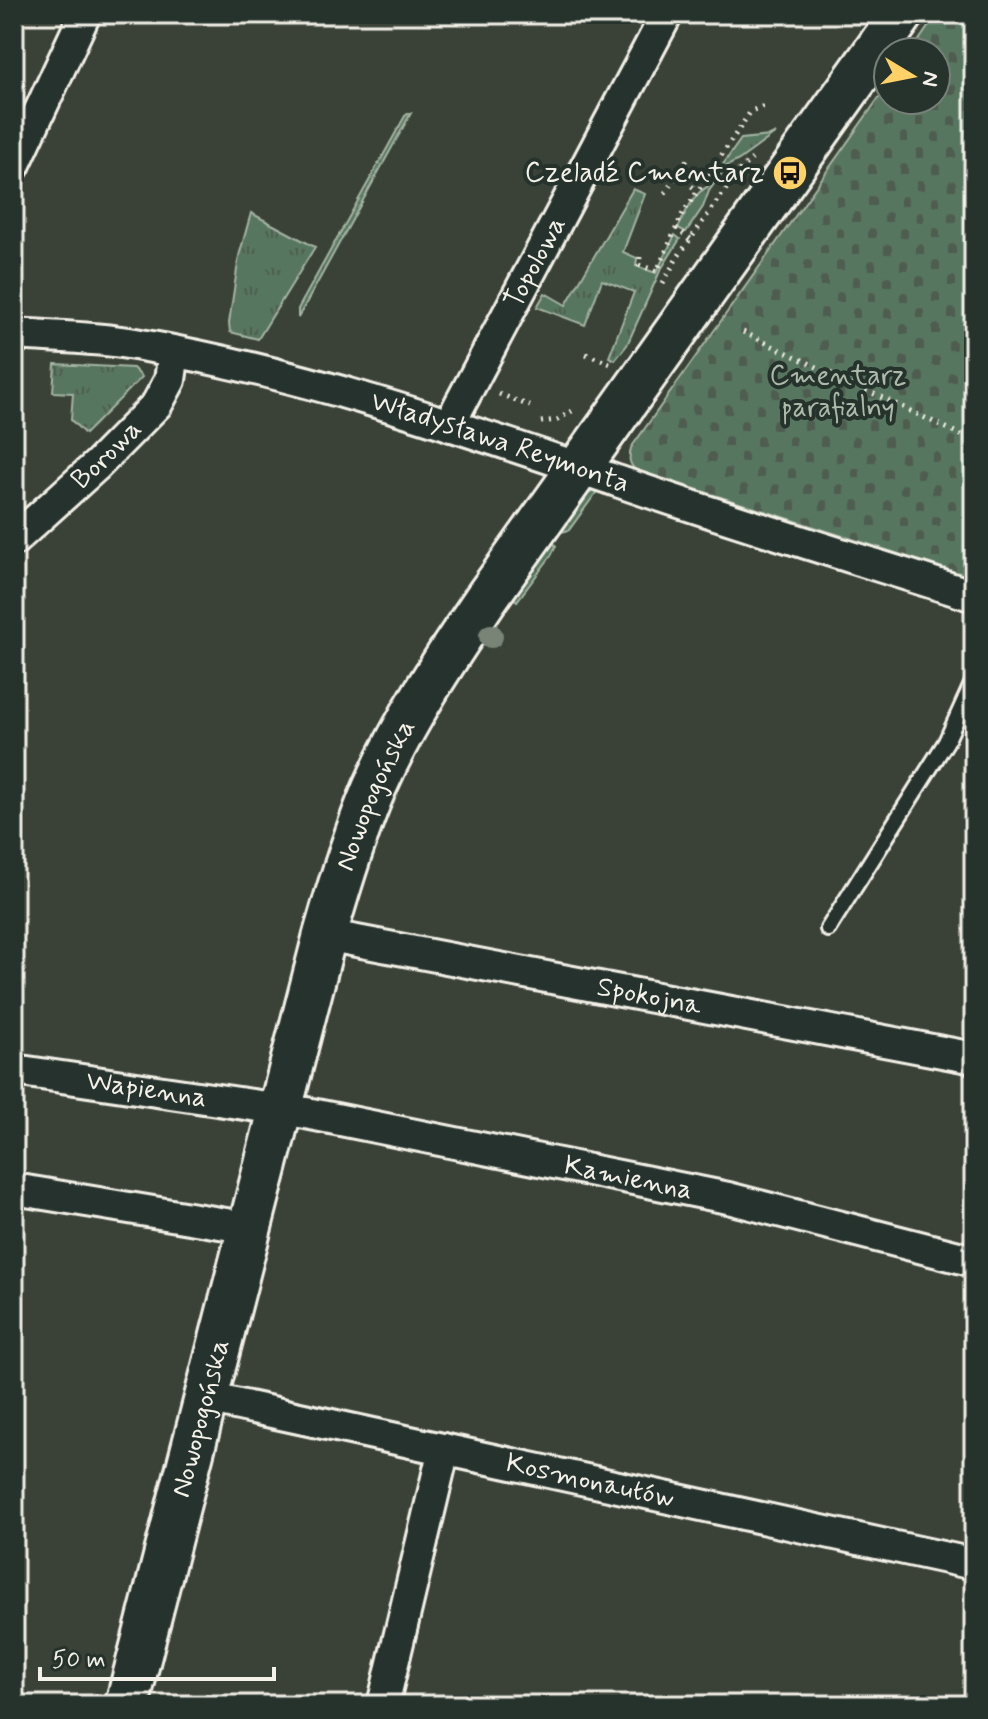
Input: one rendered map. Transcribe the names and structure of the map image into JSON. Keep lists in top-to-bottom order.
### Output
{
  "streets": {
    "street": [
      "Topolowa",
      "Władysława Reymonta",
      "Borowa",
      "Nowopogońska",
      "Spokojna",
      "Wapienna",
      "Kamienna",
      "Kosmonautów"
    ]
  },
  "crossings": [
    ["Topolowa", "Władysława Reymonta"],
    ["Władysława Reymonta", "Borowa"],
    ["Władysława Reymonta", "Nowopogońska"],
    ["Nowopogońska", "Spokojna"],
    ["Nowopogońska", "Wapienna"],
    ["Nowopogońska", "Kamienna"],
    ["Nowopogońska", "Kosmonautów"],
    ["Wapienna", "Kamienna"]
  ],
  "parks": ["Cmentarz parafialny"],
  "places": {
    "bus stop": ["Czeladź Cmentarz"]
  },
  "scale_bar": "50 m",
  "north": "right"
}
